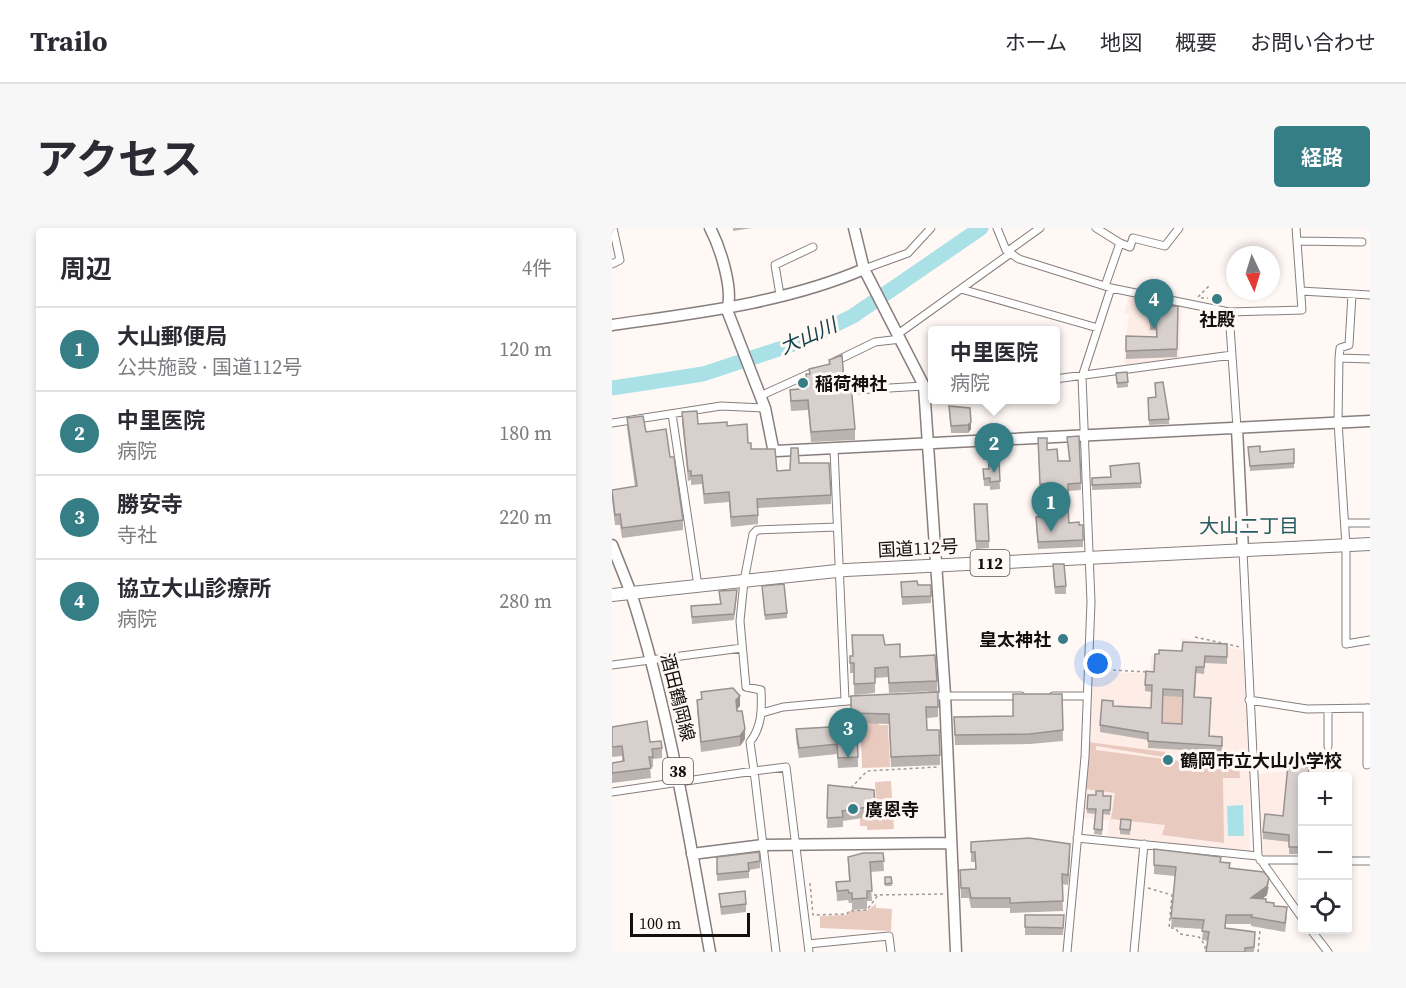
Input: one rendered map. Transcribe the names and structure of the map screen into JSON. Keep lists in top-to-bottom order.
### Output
{
  "streets": {
    "highway": ["国道112号", "112"],
    "street": ["酒田鶴岡線", "38"]
  },
  "crossings": [
    ["国道112号", "酒田鶴岡線"]
  ],
  "districts": ["大山二丁目"],
  "water": ["大山川"],
  "places": [
    "社殿",
    "稲荷神社",
    "皇太神社",
    "鶴岡市立大山小学校",
    "廣恩寺"
  ],
  "scale_bar": "100 m",
  "north": "bottom",
  "page": {
    "header": "Trailo",
    "nav": [
      "ホーム",
      "地図",
      "概要",
      "お問い合わせ"
    ],
    "title": "アクセス",
    "buttons": "経路",
    "heading": ["周辺", "4件"],
    "pins": [
      "4",
      "2",
      "1",
      "3"
    ],
    "list": [
      {
        "mark": "1",
        "name": "大山郵便局",
        "note": "公共施設 · 国道112号",
        "value": "120 m"
      },
      {
        "mark": "2",
        "name": "中里医院",
        "note": "病院",
        "value": "180 m"
      },
      {
        "mark": "3",
        "name": "勝安寺",
        "note": "寺社",
        "value": "220 m"
      },
      {
        "mark": "4",
        "name": "協立大山診療所",
        "note": "病院",
        "value": "280 m"
      }
    ],
    "popup": ["中里医院", "病院"],
    "map_buttons": ["+", "−"],
    "scale": "100 m"
  }
}
